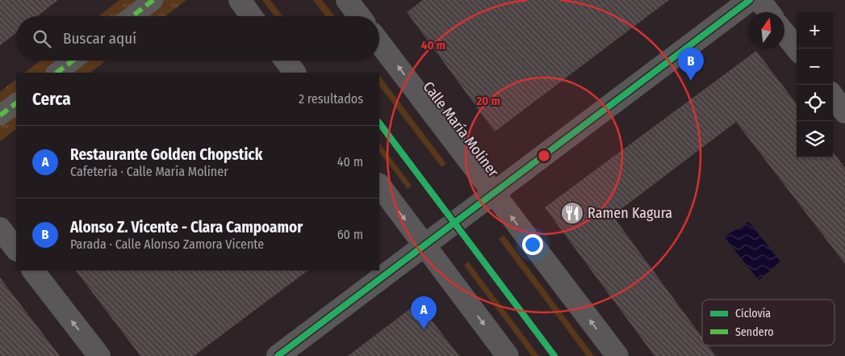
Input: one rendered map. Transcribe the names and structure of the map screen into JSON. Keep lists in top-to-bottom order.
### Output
{
  "streets": {
    "street": ["Calle María Moliner"]
  },
  "places": {
    "restaurant": ["Ramen Kagura"]
  },
  "legend": ["Ciclovía", "Sendero"],
  "north": "top",
  "page": {
    "map_buttons": ["+", "−"],
    "search": "Buscar aquí",
    "pins": ["B", "A"],
    "heading": ["Cerca", "2 resultados"],
    "list": [
      {
        "mark": "A",
        "name": "Restaurante Golden Chopstick",
        "note": "Cafetería · Calle María Moliner",
        "value": "40 m"
      },
      {
        "mark": "B",
        "name": "Alonso Z. Vicente - Clara Campoamor",
        "note": "Parada · Calle Alonso Zamora Vicente",
        "value": "60 m"
      }
    ]
  },
  "rings": ["40 m", "20 m"]
}
